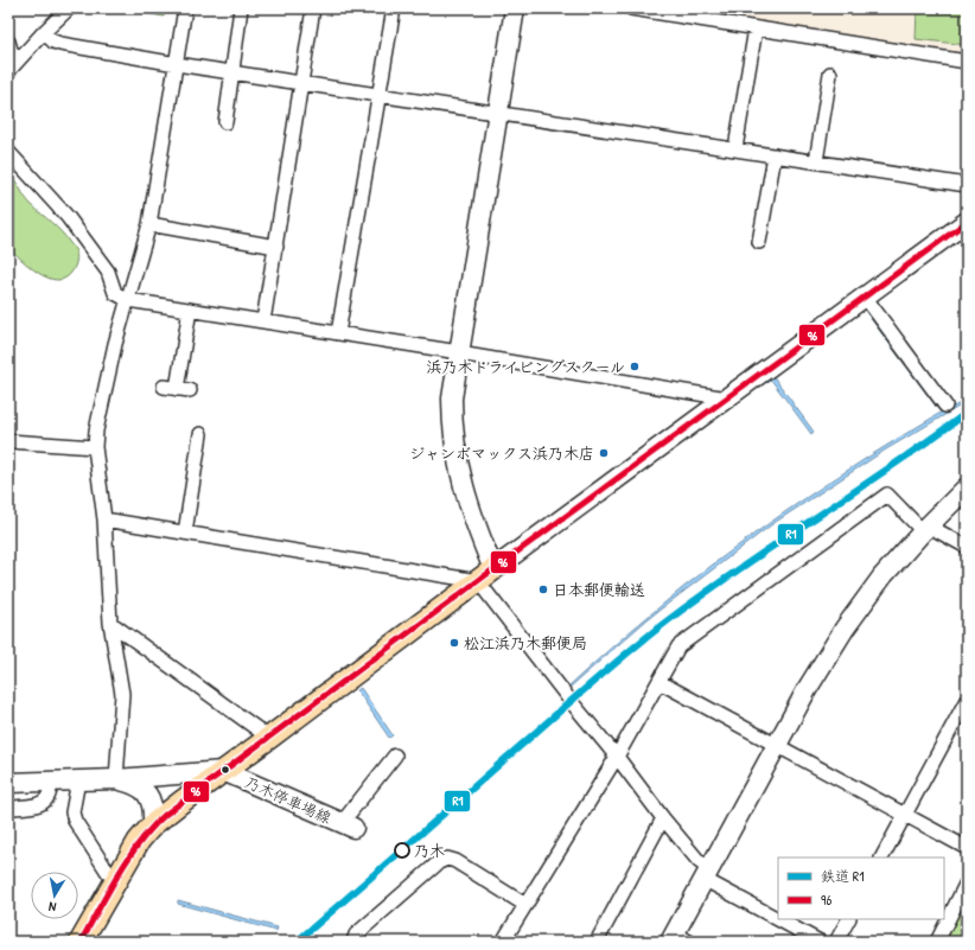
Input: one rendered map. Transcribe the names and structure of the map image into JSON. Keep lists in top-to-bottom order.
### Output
{
  "streets": {
    "street": ["乃木停車場線"]
  },
  "places": [
    "浜乃木ドライビングスクール",
    "ジャンボマックス浜乃木店",
    "日本郵便輸送",
    "松江浜乃木郵便局",
    "乃木"
  ],
  "lines": ["transit line 96", "rail line R1"],
  "legend": ["鉄道 R1", "96"],
  "north": "bottom"
}
